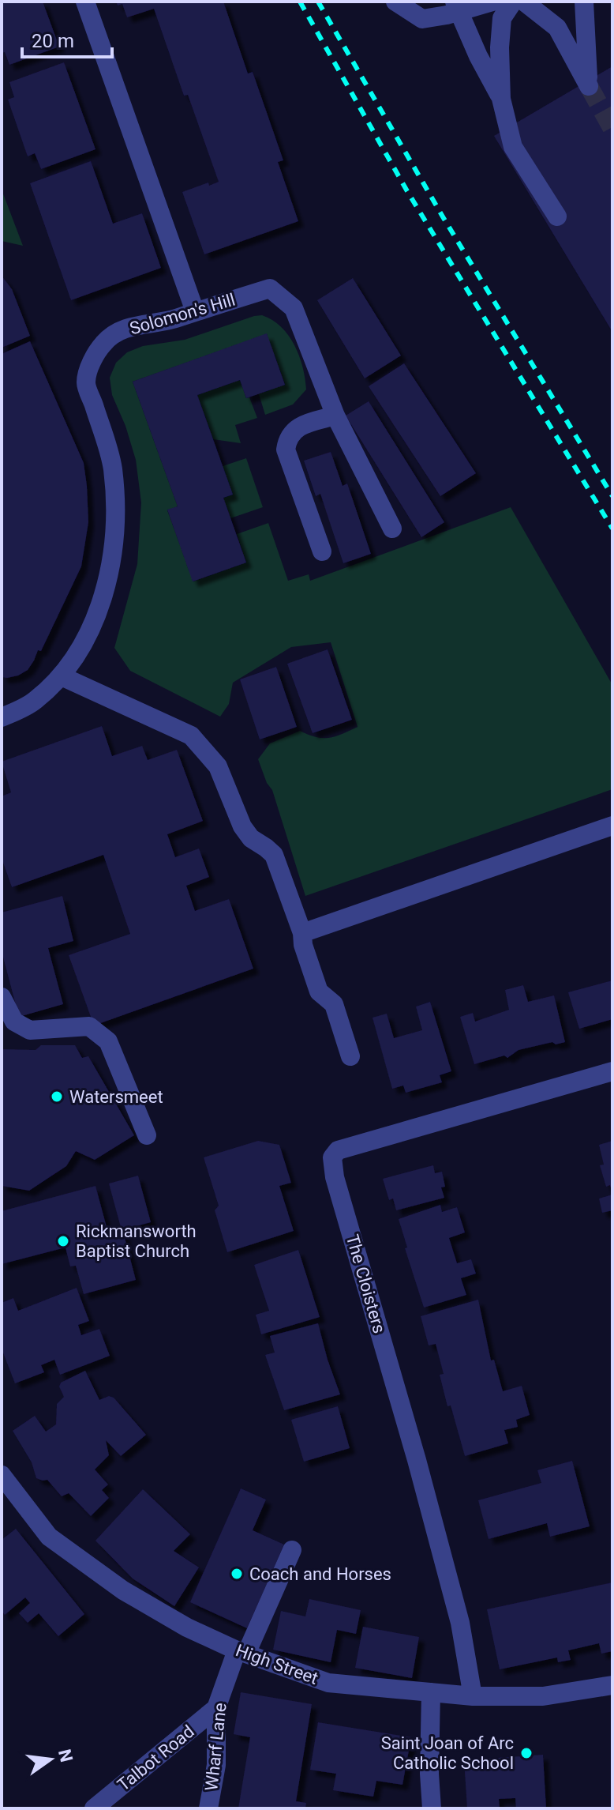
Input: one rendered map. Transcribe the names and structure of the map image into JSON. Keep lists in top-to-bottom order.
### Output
{
  "streets": {
    "street": [
      "Solomon's Hill",
      "The Cloisters",
      "High Street",
      "Wharf Lane",
      "Talbot Road"
    ]
  },
  "crossings": [
    ["The Cloisters", "High Street"],
    ["High Street", "Wharf Lane"],
    ["Wharf Lane", "Talbot Road"]
  ],
  "places": [
    "Watersmeet",
    "Rickmansworth Baptist Church",
    "Coach and Horses",
    "Saint Joan of Arc Catholic School"
  ],
  "scale_bar": "20 m",
  "north": "right"
}
